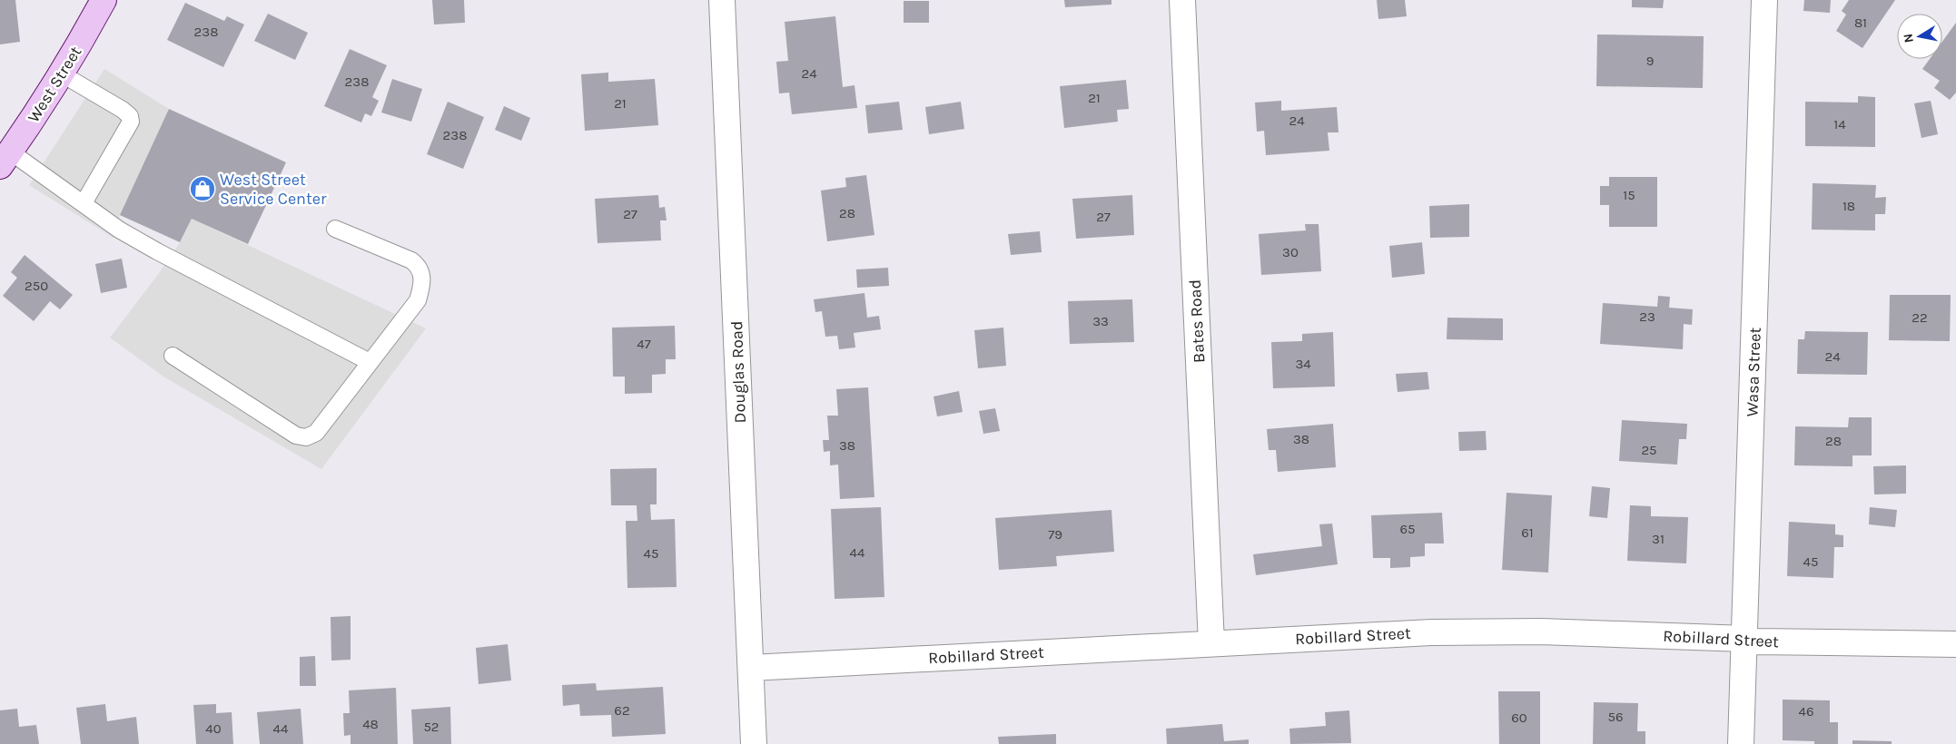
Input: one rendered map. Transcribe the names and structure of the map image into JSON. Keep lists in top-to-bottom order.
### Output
{
  "streets": {
    "main road": ["West Street"],
    "street": [
      "Bates Road",
      "Douglas Road",
      "Wasa Street",
      "Robillard Street"
    ]
  },
  "crossings": [
    ["Bates Road", "Robillard Street"],
    ["Douglas Road", "Robillard Street"],
    ["Wasa Street", "Robillard Street"]
  ],
  "places": {
    "shop": ["West Street Service Center"]
  },
  "house_numbers": [
    "81",
    "238",
    "9",
    "24",
    "238",
    "21",
    "21",
    "24",
    "14",
    "238",
    "15",
    "18",
    "28",
    "27",
    "27",
    "30",
    "250",
    "23",
    "22",
    "33",
    "47",
    "24",
    "34",
    "38",
    "28",
    "38",
    "25",
    "65",
    "61",
    "79",
    "31",
    "44",
    "45",
    "45",
    "62",
    "46",
    "56",
    "60",
    "48",
    "52",
    "40",
    "44"
  ],
  "north": "left"
}
